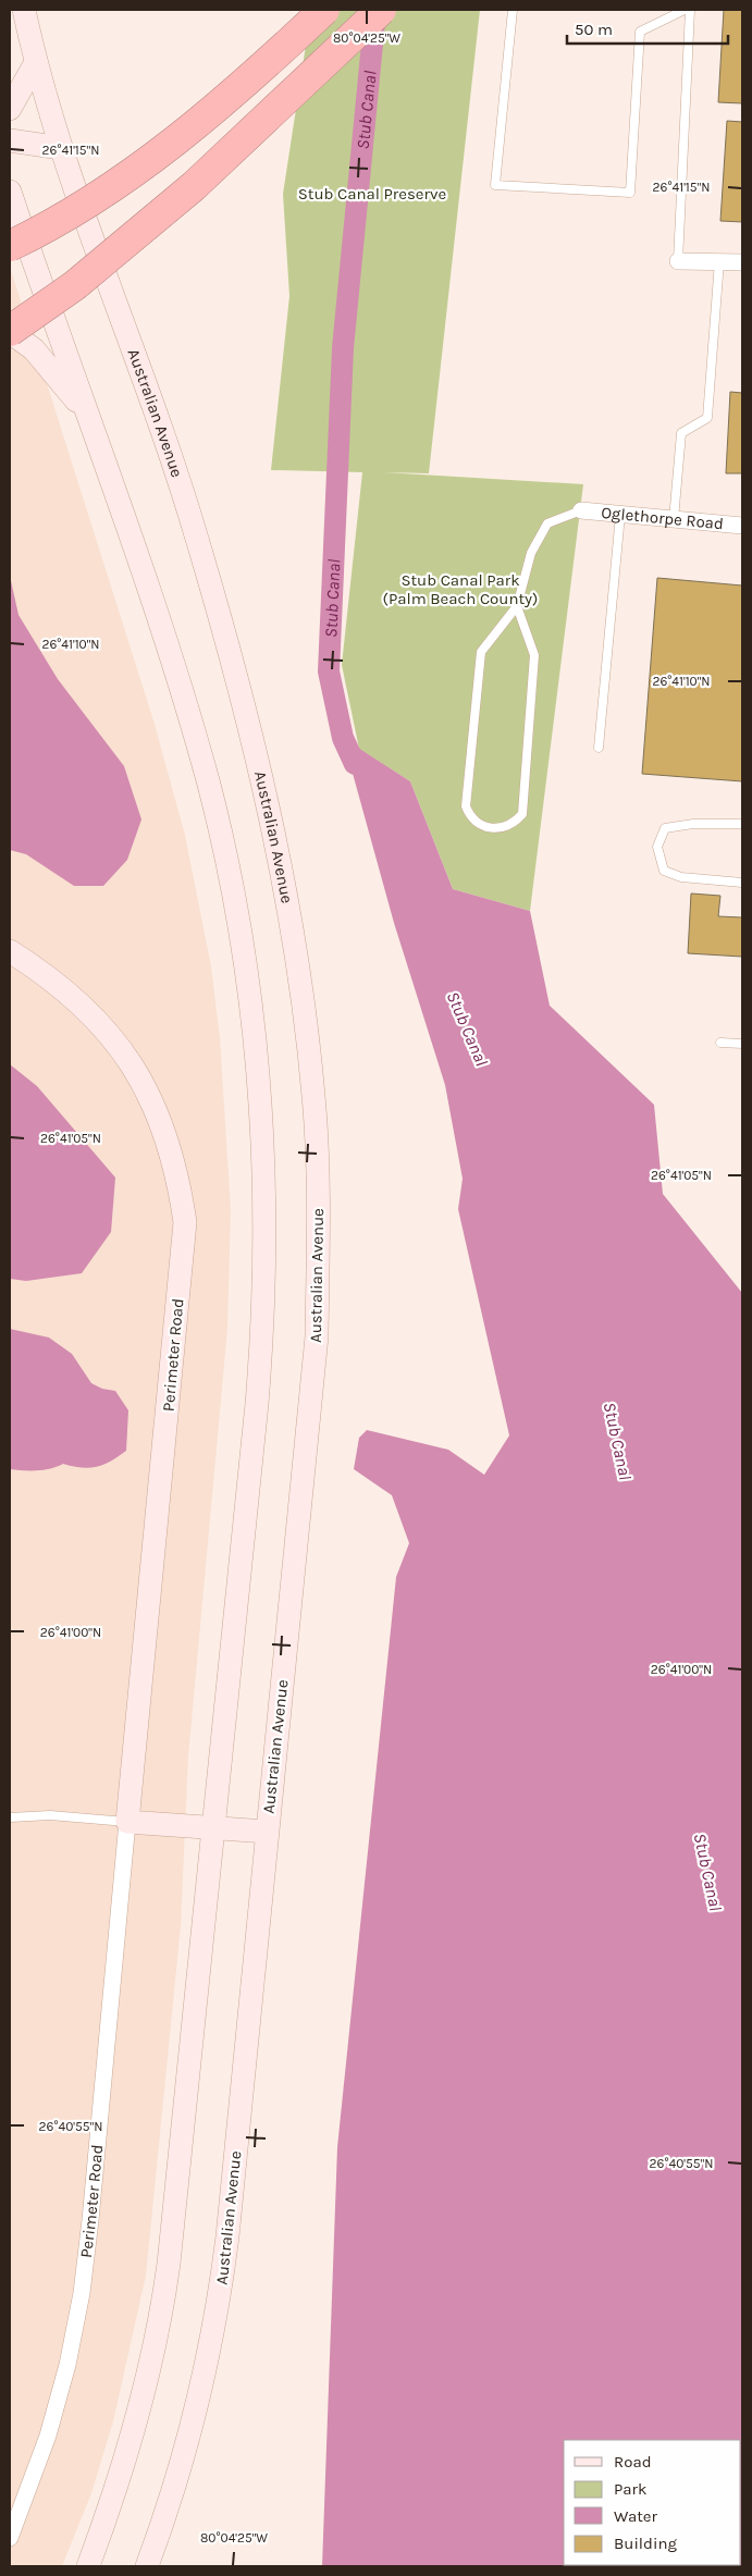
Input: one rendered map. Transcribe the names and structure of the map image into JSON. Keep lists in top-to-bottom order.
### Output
{
  "streets": {
    "main road": ["Australian Avenue", "Perimeter Road"],
    "street": ["Oglethorpe Road"]
  },
  "water": ["Stub Canal"],
  "parks": ["Stub Canal Preserve", "Stub Canal Park (Palm Beach County)"],
  "legend": [
    "Road",
    "Park",
    "Water",
    "Building"
  ],
  "scale_bar": "50 m",
  "coordinates": [
    "80°04'25\"W",
    "26°41'15\"N",
    "26°41'10\"N",
    "26°41'05\"N",
    "26°41'00\"N",
    "26°40'55\"N"
  ]
}
